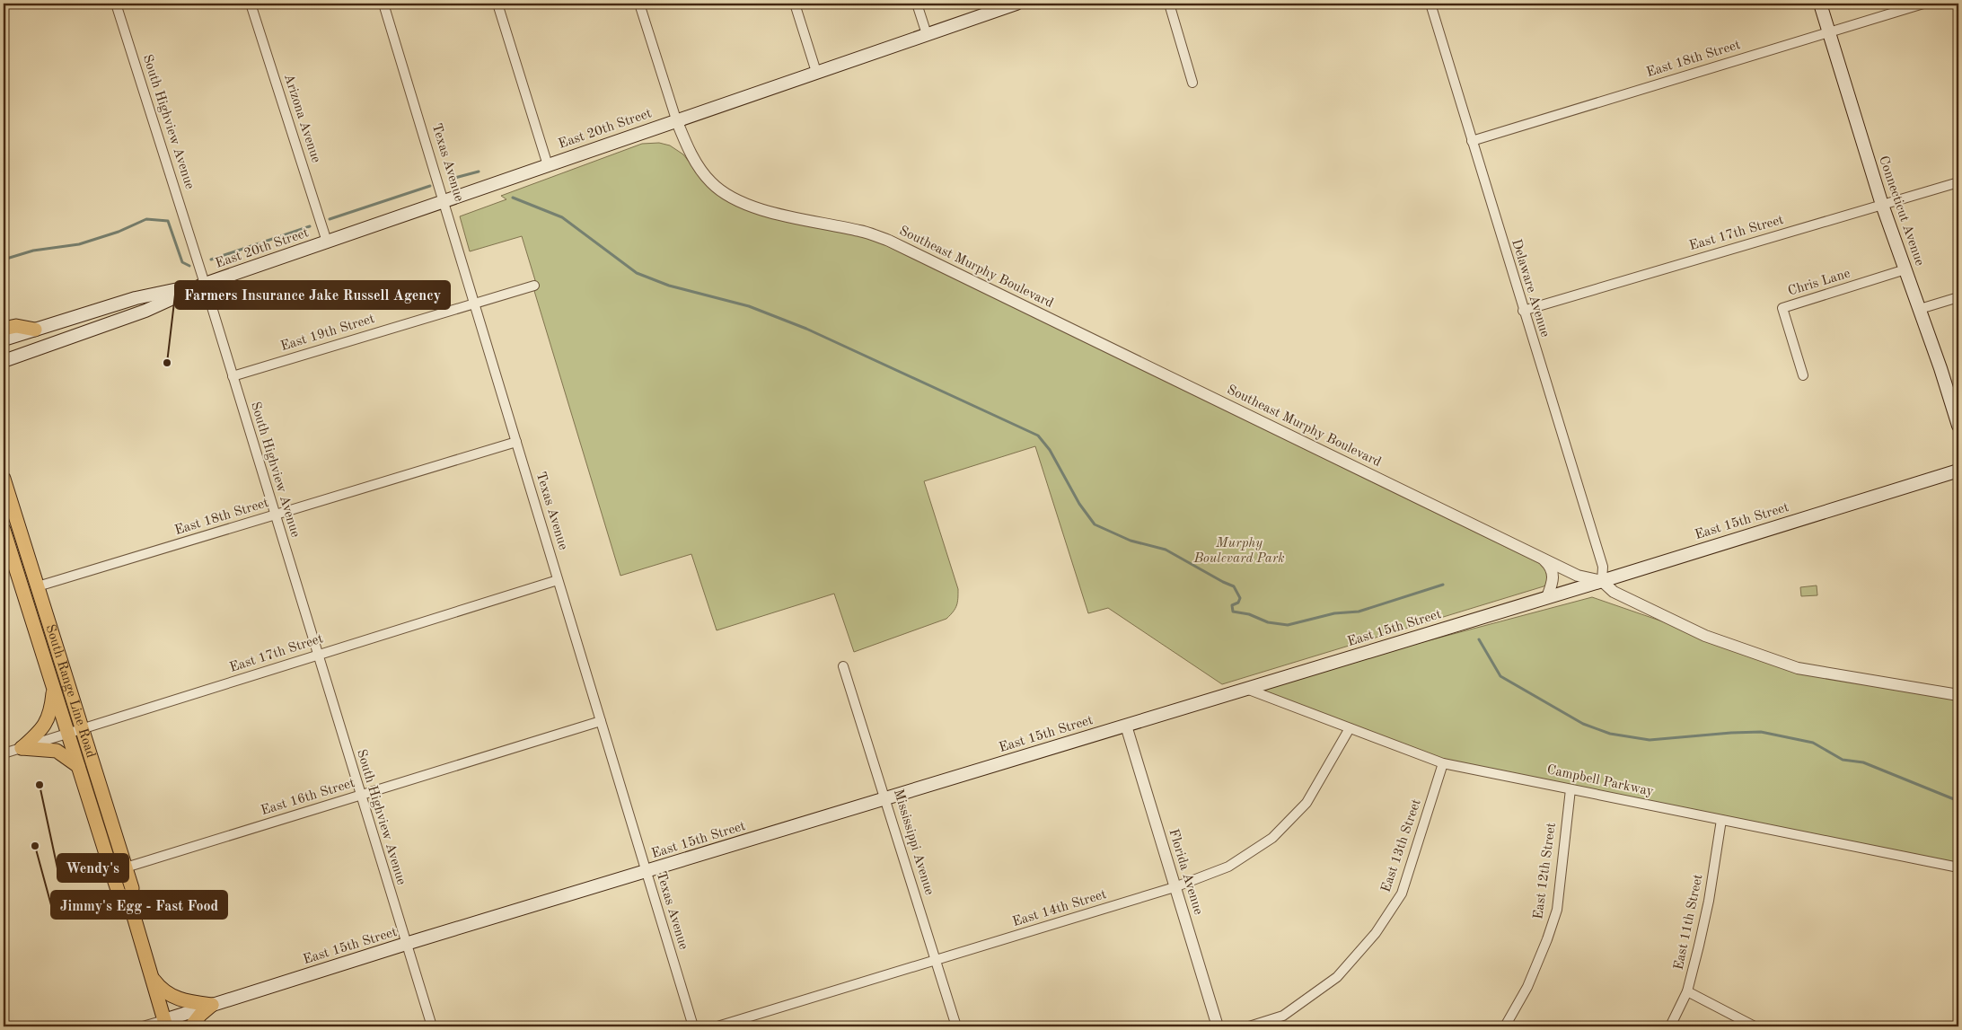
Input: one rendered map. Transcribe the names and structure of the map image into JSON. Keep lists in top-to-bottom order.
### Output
{
  "streets": {
    "main road": [
      "East 20th Street",
      "Connecticut Avenue",
      "East 15th Street",
      "South Range Line Road"
    ],
    "street": [
      "East 18th Street",
      "Arizona Avenue",
      "South Highview Avenue",
      "Texas Avenue",
      "East 17th Street",
      "Southeast Murphy Boulevard",
      "Chris Lane",
      "Delaware Avenue",
      "East 19th Street",
      "Campbell Parkway",
      "East 16th Street",
      "Mississippi Avenue",
      "East 13th Street",
      "East 12th Street",
      "Florida Avenue",
      "East 14th Street",
      "East 11th Street"
    ]
  },
  "crossings": [
    ["East 18th Street", "South Highview Avenue"],
    ["East 18th Street", "Texas Avenue"],
    ["East 18th Street", "Connecticut Avenue"],
    ["East 18th Street", "Delaware Avenue"],
    ["East 18th Street", "South Range Line Road"],
    ["Arizona Avenue", "East 20th Street"],
    ["South Highview Avenue", "East 20th Street"],
    ["South Highview Avenue", "East 17th Street"],
    ["South Highview Avenue", "East 19th Street"],
    ["South Highview Avenue", "East 15th Street"],
    ["South Highview Avenue", "East 16th Street"],
    ["East 20th Street", "Texas Avenue"],
    ["East 20th Street", "Southeast Murphy Boulevard"],
    ["Texas Avenue", "East 17th Street"],
    ["Texas Avenue", "East 19th Street"],
    ["Texas Avenue", "East 15th Street"],
    ["Texas Avenue", "East 16th Street"],
    ["Connecticut Avenue", "East 17th Street"],
    ["Connecticut Avenue", "Chris Lane"],
    ["East 17th Street", "Delaware Avenue"],
    ["East 17th Street", "South Range Line Road"],
    ["Southeast Murphy Boulevard", "Delaware Avenue"],
    ["Southeast Murphy Boulevard", "East 15th Street"],
    ["Delaware Avenue", "East 15th Street"],
    ["East 15th Street", "South Range Line Road"],
    ["East 15th Street", "Campbell Parkway"],
    ["East 15th Street", "Mississippi Avenue"],
    ["East 15th Street", "Florida Avenue"],
    ["South Range Line Road", "East 16th Street"],
    ["Campbell Parkway", "East 13th Street"],
    ["Campbell Parkway", "East 12th Street"],
    ["Campbell Parkway", "East 14th Street"],
    ["Campbell Parkway", "East 11th Street"],
    ["Mississippi Avenue", "East 14th Street"],
    ["Florida Avenue", "East 14th Street"]
  ],
  "parks": ["Murphy Boulevard Park"],
  "places": ["Farmers Insurance Jake Russell Agency", "Wendy's", "Jimmy's Egg - Fast Food"]
}
